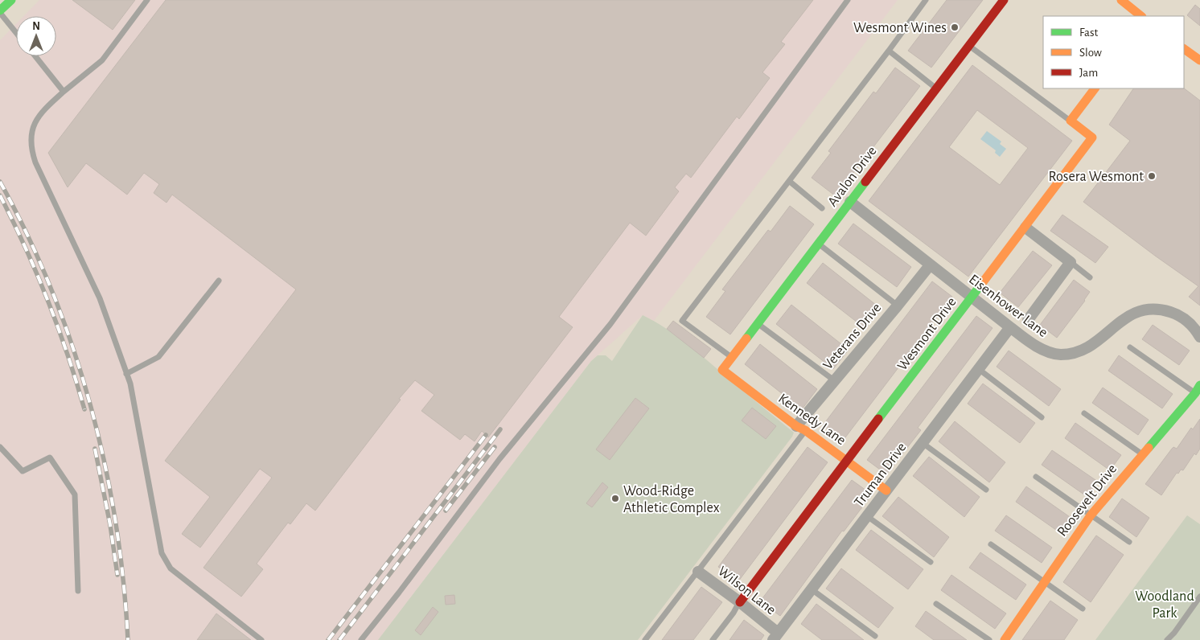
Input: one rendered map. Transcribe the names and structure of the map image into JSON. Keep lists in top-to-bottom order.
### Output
{
  "streets": {
    "street": [
      "Avalon Drive",
      "Eisenhower Lane",
      "Wesmont Drive",
      "Veterans Drive",
      "Kennedy Lane",
      "Truman Drive",
      "Roosevelt Drive",
      "Wilson Lane"
    ]
  },
  "crossings": [
    ["Avalon Drive", "Eisenhower Lane"],
    ["Avalon Drive", "Kennedy Lane"],
    ["Eisenhower Lane", "Wesmont Drive"],
    ["Eisenhower Lane", "Veterans Drive"],
    ["Eisenhower Lane", "Truman Drive"],
    ["Wesmont Drive", "Kennedy Lane"],
    ["Wesmont Drive", "Wilson Lane"],
    ["Veterans Drive", "Kennedy Lane"],
    ["Kennedy Lane", "Truman Drive"],
    ["Truman Drive", "Wilson Lane"]
  ],
  "parks": ["Woodland Park"],
  "places": ["Wesmont Wines", "Rosera Wesmont", "Wood-Ridge Athletic Complex"],
  "legend": ["Fast", "Slow", "Jam"],
  "north": "top"
}
